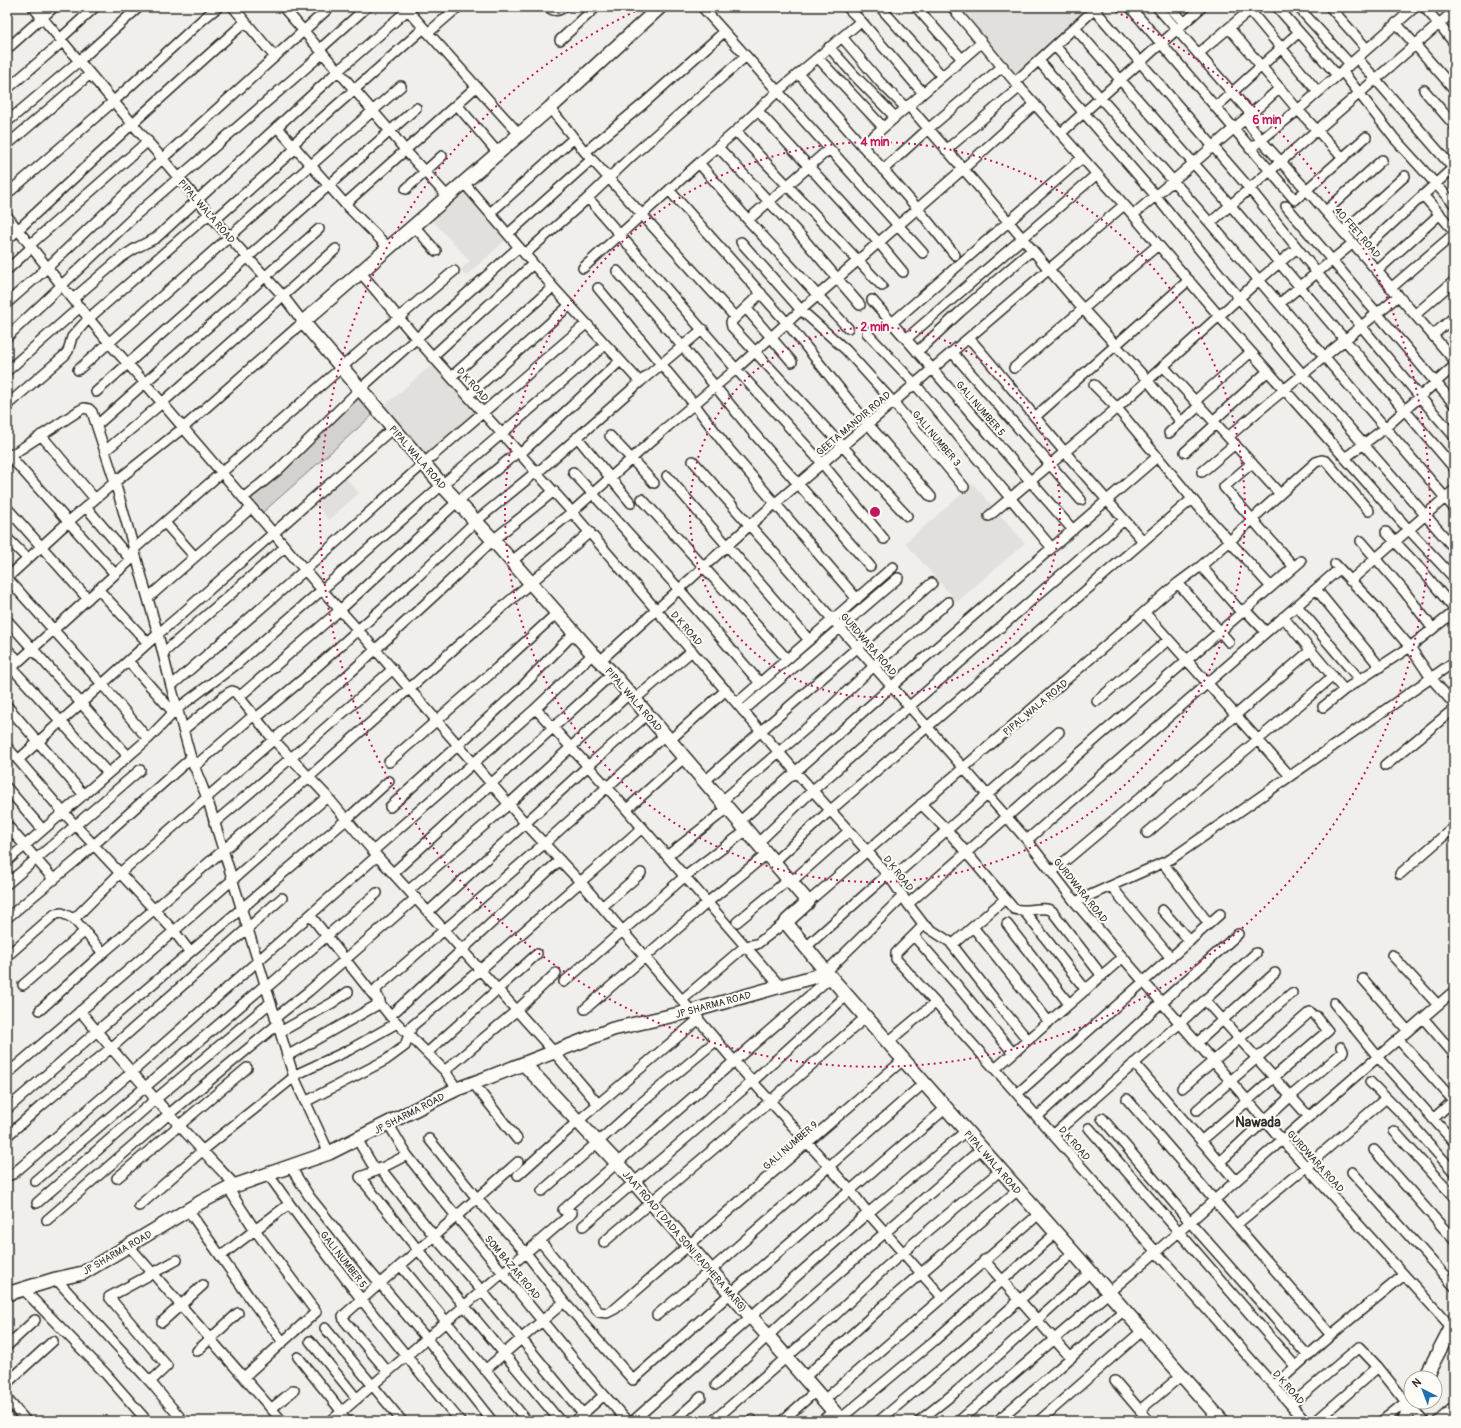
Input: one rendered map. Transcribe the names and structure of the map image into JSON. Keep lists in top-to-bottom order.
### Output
{
  "streets": {
    "street": [
      "PIPAL WALA ROAD",
      "40 FEET ROAD",
      "D K ROAD",
      "GALI NUMBER 5",
      "GEETA MANDIR ROAD",
      "GALI NUMBER 3",
      "GURDWARA ROAD",
      "JP SHARMA ROAD",
      "GALI NUMBER 9",
      "JAAT ROAD ( DADA SONI RADHERA MARG)",
      "SOM BAZAR ROAD"
    ]
  },
  "crossings": [
    ["PIPAL WALA ROAD", "D K ROAD"],
    ["PIPAL WALA ROAD", "GEETA MANDIR ROAD"],
    ["PIPAL WALA ROAD", "GURDWARA ROAD"],
    ["PIPAL WALA ROAD", "JP SHARMA ROAD"],
    ["PIPAL WALA ROAD", "GALI NUMBER 9"],
    ["D K ROAD", "GEETA MANDIR ROAD"],
    ["GALI NUMBER 5", "GEETA MANDIR ROAD"],
    ["GALI NUMBER 5", "JP SHARMA ROAD"],
    ["GEETA MANDIR ROAD", "GALI NUMBER 3"],
    ["GEETA MANDIR ROAD", "GURDWARA ROAD"],
    ["JP SHARMA ROAD", "JAAT ROAD ( DADA SONI RADHERA MARG)"],
    ["JP SHARMA ROAD", "SOM BAZAR ROAD"],
    ["GALI NUMBER 9", "JAAT ROAD ( DADA SONI RADHERA MARG)"]
  ],
  "districts": ["Nawada"],
  "north": "top left",
  "rings": ["6 min", "4 min", "2 min"]
}
